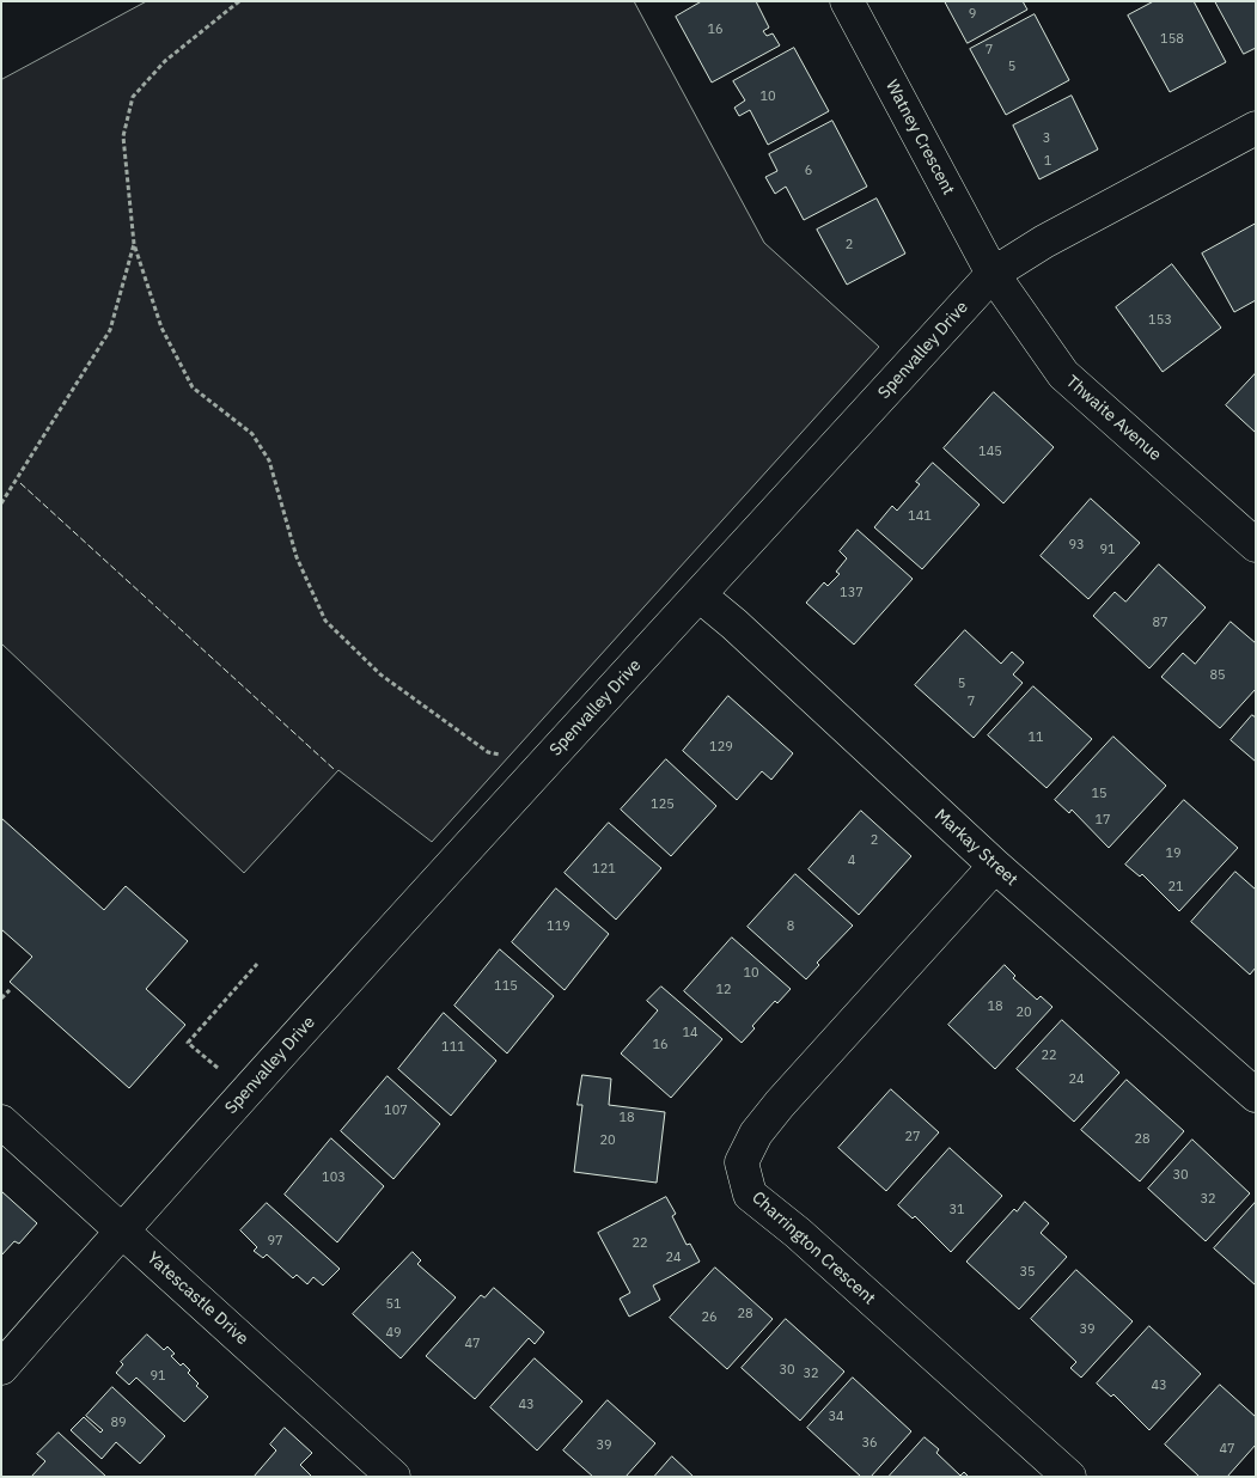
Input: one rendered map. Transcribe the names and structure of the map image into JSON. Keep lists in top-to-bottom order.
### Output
{
  "streets": {
    "street": [
      "Watney Crescent",
      "Spenvalley Drive",
      "Thwaite Avenue",
      "Markay Street",
      "Charrington Crescent",
      "Yatescastle Drive"
    ]
  },
  "crossings": [
    ["Watney Crescent", "Spenvalley Drive"],
    ["Watney Crescent", "Thwaite Avenue"],
    ["Spenvalley Drive", "Thwaite Avenue"],
    ["Spenvalley Drive", "Markay Street"],
    ["Spenvalley Drive", "Yatescastle Drive"],
    ["Markay Street", "Charrington Crescent"]
  ],
  "house_numbers": [
    "9",
    "16",
    "158",
    "7",
    "5",
    "10",
    "3",
    "1",
    "6",
    "2",
    "153",
    "145",
    "141",
    "93",
    "91",
    "137",
    "87",
    "85",
    "5",
    "7",
    "11",
    "129",
    "15",
    "125",
    "17",
    "2",
    "19",
    "4",
    "121",
    "21",
    "119",
    "8",
    "10",
    "115",
    "12",
    "18",
    "20",
    "14",
    "16",
    "111",
    "22",
    "24",
    "107",
    "18",
    "27",
    "28",
    "20",
    "30",
    "103",
    "32",
    "31",
    "97",
    "22",
    "24",
    "35",
    "51",
    "28",
    "26",
    "39",
    "49",
    "47",
    "30",
    "32",
    "91",
    "43",
    "43",
    "34",
    "89",
    "36",
    "39",
    "47"
  ]
}
